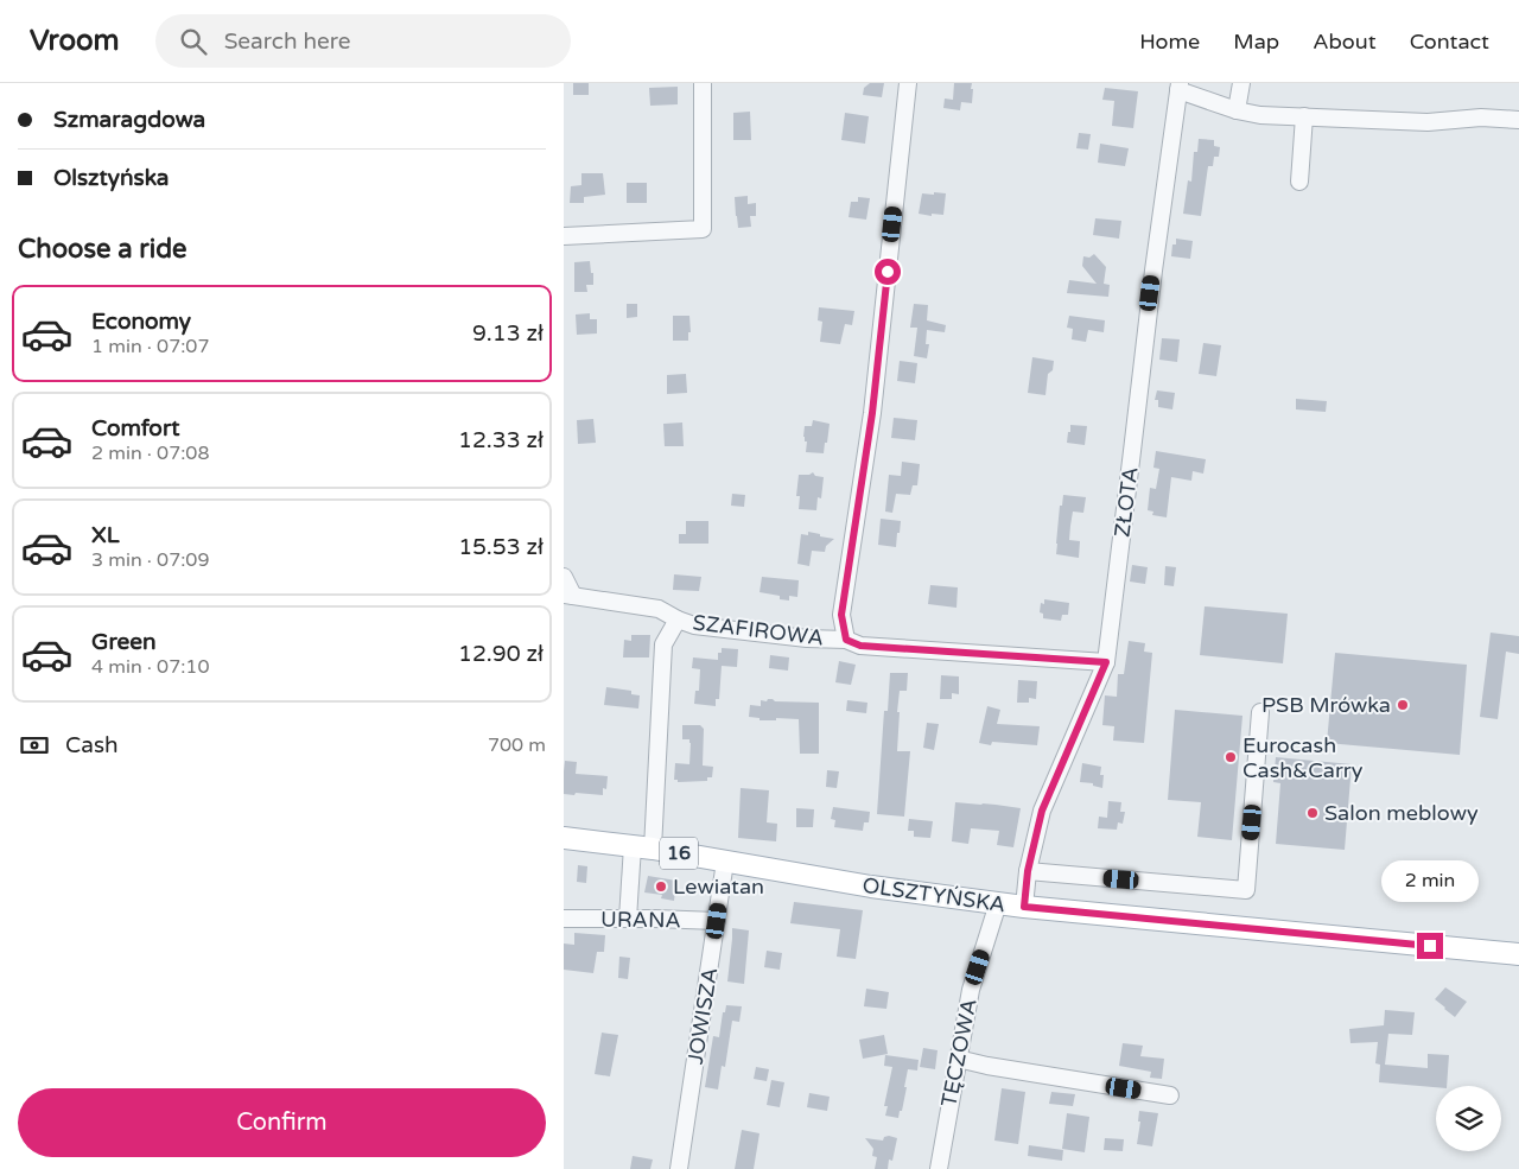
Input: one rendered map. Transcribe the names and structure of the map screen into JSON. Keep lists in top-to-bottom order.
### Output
{
  "streets": {
    "main road": ["16", "OLSZTYŃSKA"],
    "street": [
      "ZŁOTA",
      "SZAFIROWA",
      "URANA",
      "JOWISZA",
      "TĘCZOWA"
    ]
  },
  "crossings": [
    ["ZŁOTA", "SZAFIROWA"],
    ["ZŁOTA", "OLSZTYŃSKA"],
    ["SZAFIROWA", "OLSZTYŃSKA"],
    ["SZAFIROWA", "URANA"],
    ["OLSZTYŃSKA", "JOWISZA"],
    ["OLSZTYŃSKA", "TĘCZOWA"],
    ["URANA", "JOWISZA"]
  ],
  "places": [
    "PSB Mrówka",
    "Eurocash Cash&Carry",
    "Salon meblowy",
    "Lewiatan"
  ],
  "page": {
    "header": "Vroom",
    "search": "Search here",
    "nav": [
      "Home",
      "Map",
      "About",
      "Contact"
    ],
    "banner": ["Szmaragdowa", "Olsztyńska"],
    "heading": "Choose a ride",
    "list": [
      {
        "name": "Economy",
        "note": "1 min · 07:07",
        "value": "9.13 zł"
      },
      {
        "name": "Comfort",
        "note": "2 min · 07:08",
        "value": "12.33 zł"
      },
      {
        "name": "XL",
        "note": "3 min · 07:09",
        "value": "15.53 zł"
      },
      {
        "name": "Green",
        "note": "4 min · 07:10",
        "value": "12.90 zł"
      }
    ],
    "pay": ["Cash", "700 m"],
    "bubble": "2 min",
    "buttons": "Confirm"
  }
}
